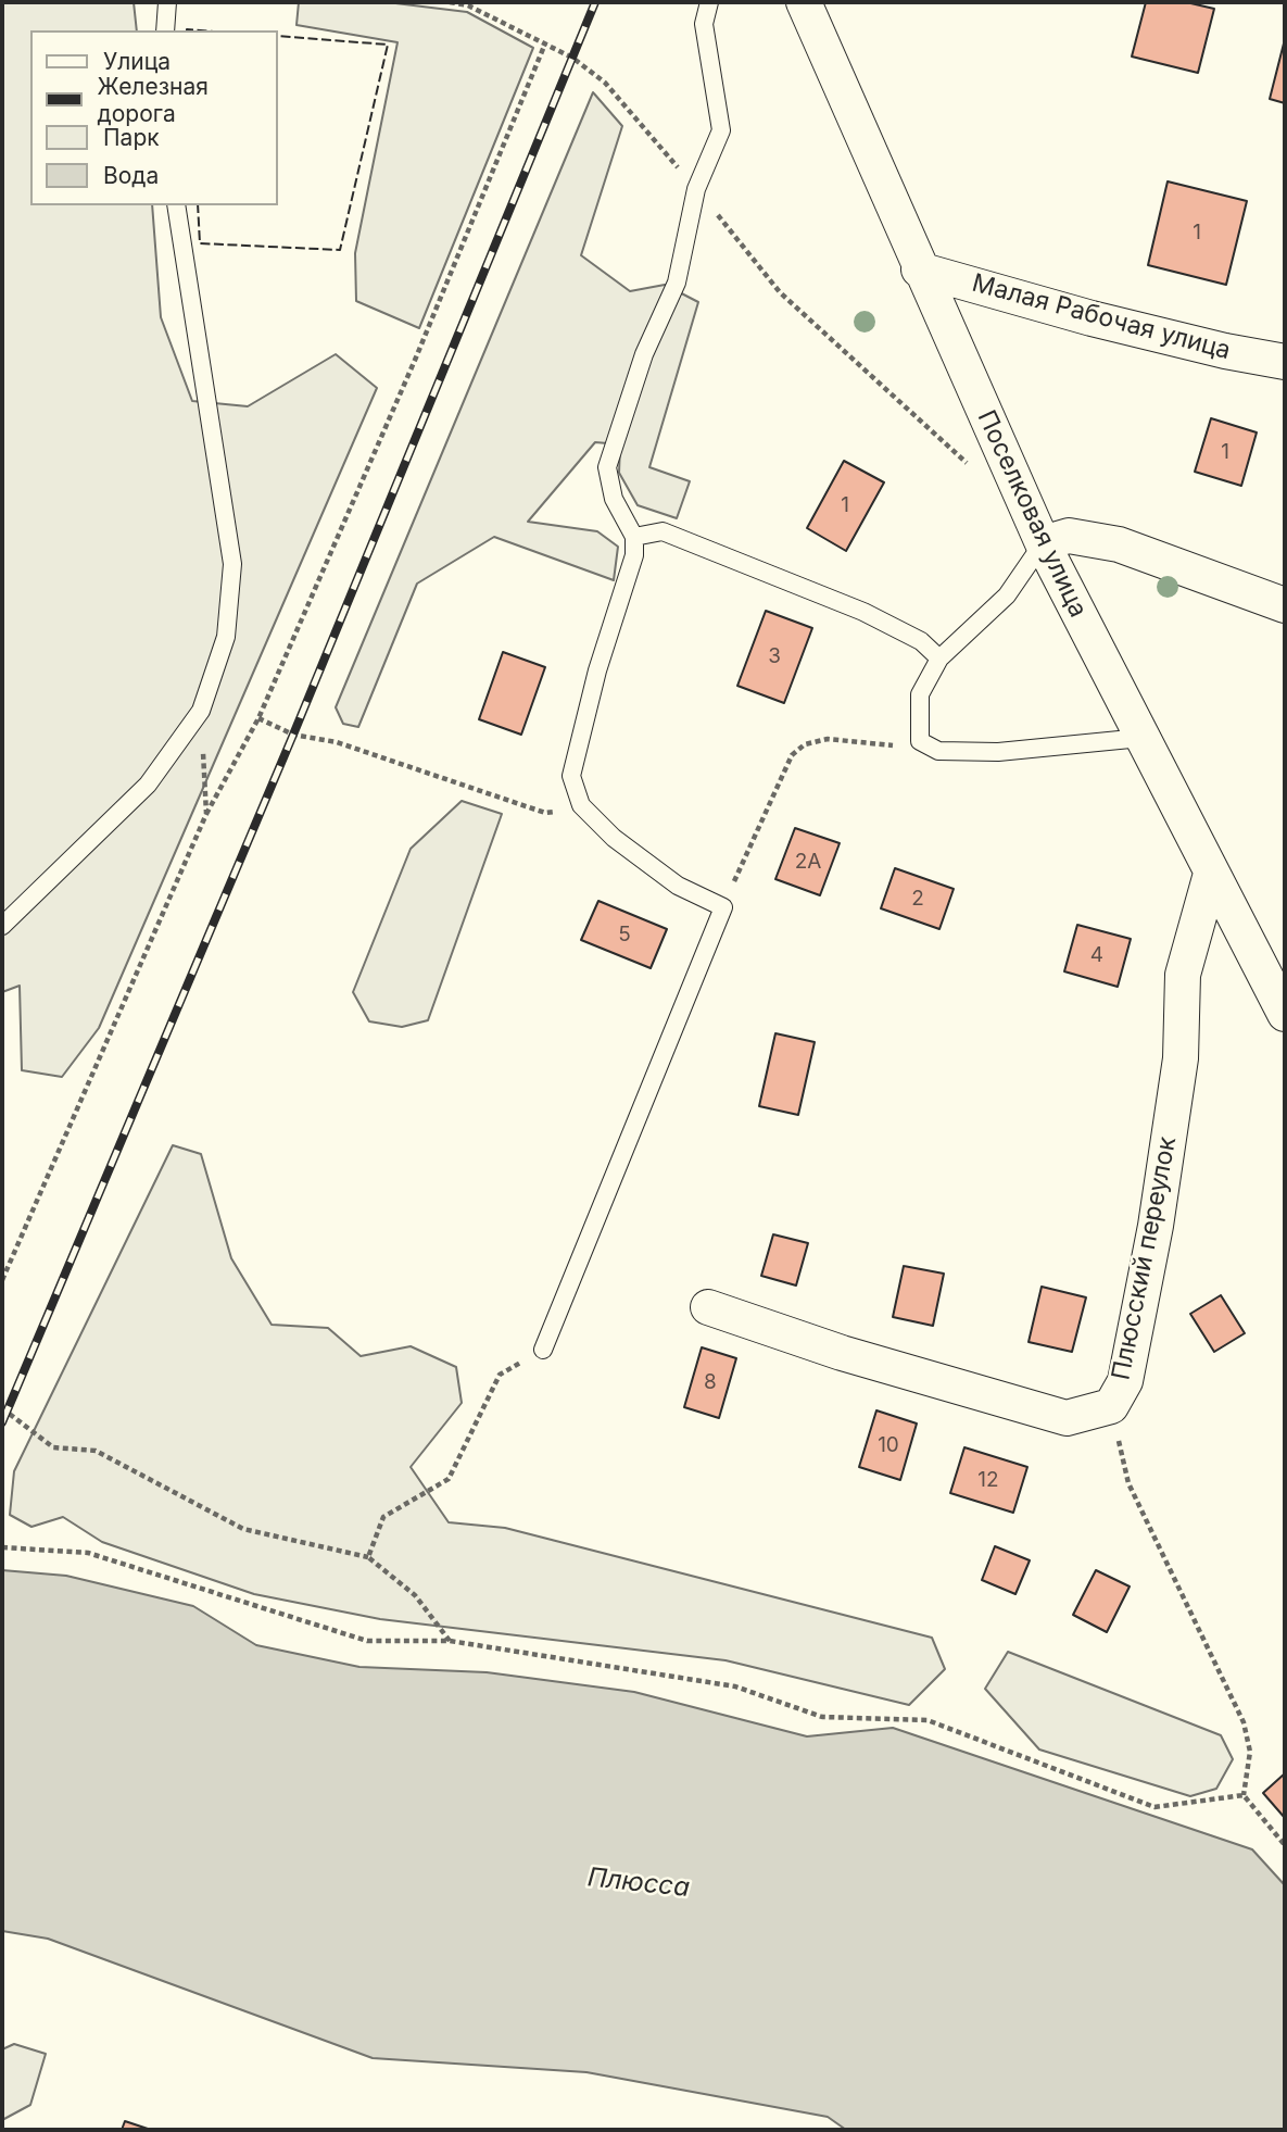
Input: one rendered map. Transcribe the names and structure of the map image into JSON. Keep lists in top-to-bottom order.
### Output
{
  "streets": {
    "street": ["Малая Рабочая улица", "Поселковая улица", "Плюсский переулок"]
  },
  "crossings": [
    ["Малая Рабочая улица", "Поселковая улица"],
    ["Поселковая улица", "Плюсский переулок"]
  ],
  "water": ["Плюсса"],
  "house_numbers": [
    "1",
    "1",
    "1",
    "3",
    "2А",
    "2",
    "5",
    "4",
    "8",
    "10",
    "12"
  ],
  "legend": [
    "Улица",
    "Железная дорога",
    "Парк",
    "Вода"
  ]
}
